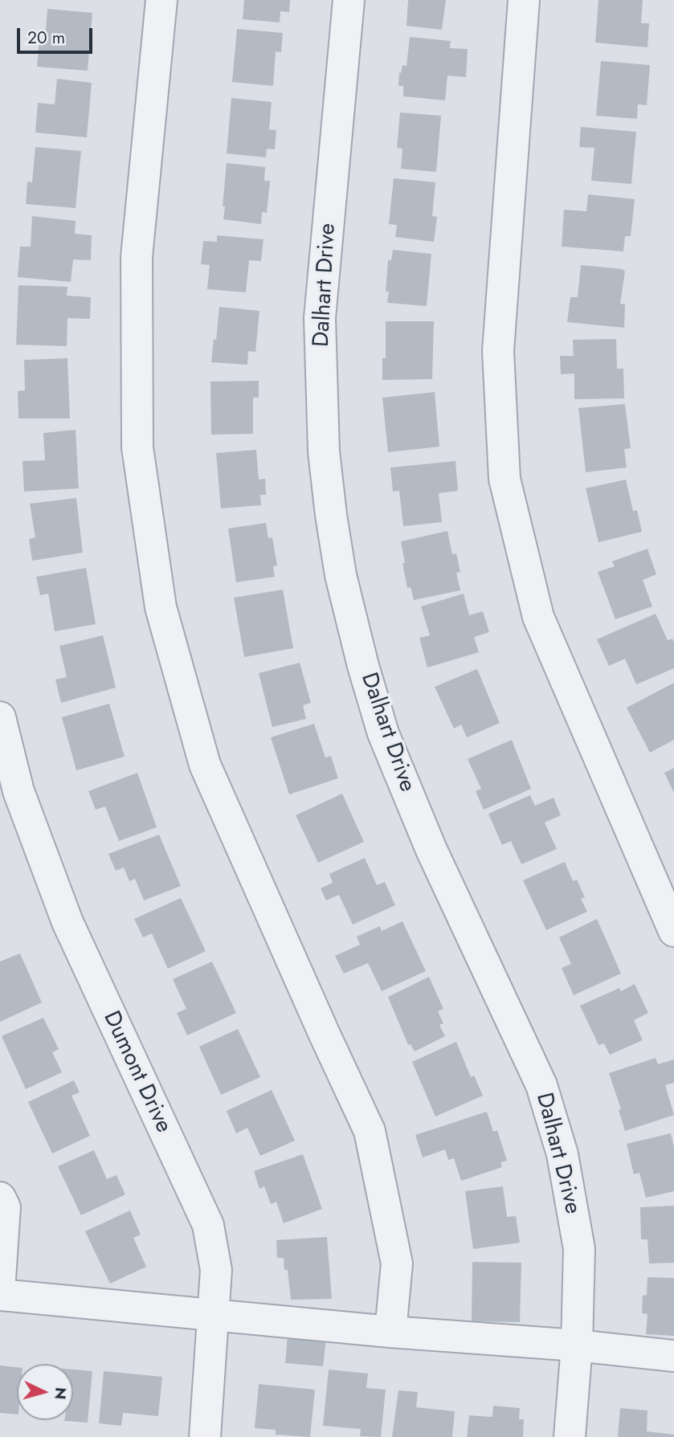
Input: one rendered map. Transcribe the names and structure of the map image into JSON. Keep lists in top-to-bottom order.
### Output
{
  "streets": {
    "street": ["Dalhart Drive", "Dumont Drive"]
  },
  "scale_bar": "20 m",
  "north": "right"
}
